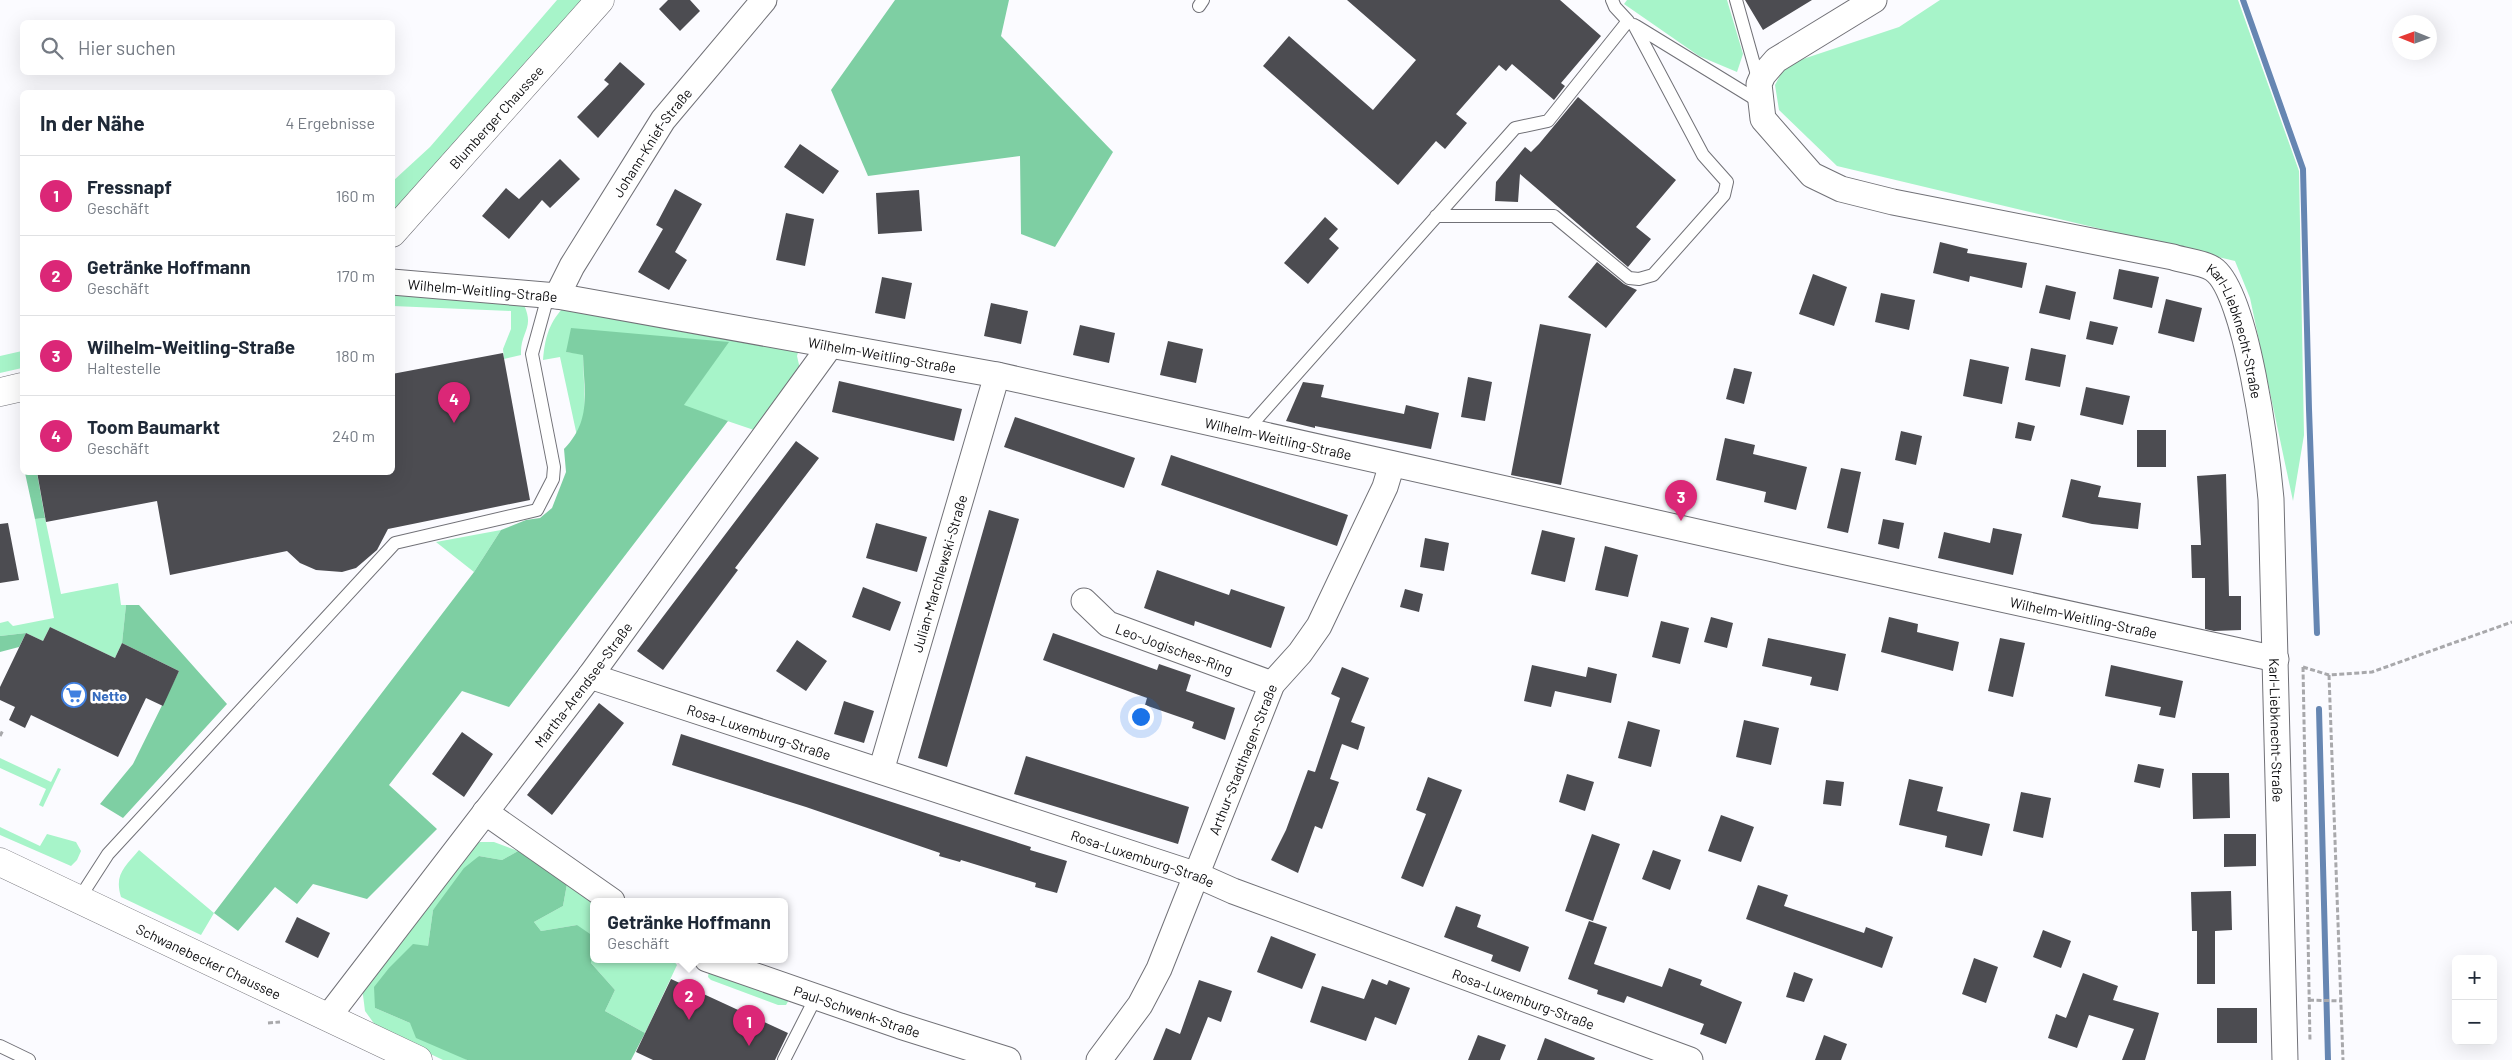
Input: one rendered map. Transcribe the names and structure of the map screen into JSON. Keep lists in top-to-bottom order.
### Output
{
  "streets": {
    "main road": ["Blumberger Chaussee", "Schwanebecker Chaussee"],
    "street": [
      "Johann-Knief-Straße",
      "Wilhelm-Weitling-Straße",
      "Karl-Liebknecht-Straße",
      "Julian-Marchlewski-Straße",
      "Leo-Jogisches-Ring",
      "Martha-Arendsee-Straße",
      "Rosa-Luxemburg-Straße",
      "Arthur-Stadthagen-Straße",
      "Paul-Schwenk-Straße"
    ]
  },
  "crossings": [
    ["Johann-Knief-Straße", "Wilhelm-Weitling-Straße"],
    ["Wilhelm-Weitling-Straße", "Karl-Liebknecht-Straße"],
    ["Wilhelm-Weitling-Straße", "Julian-Marchlewski-Straße"],
    ["Wilhelm-Weitling-Straße", "Martha-Arendsee-Straße"],
    ["Wilhelm-Weitling-Straße", "Arthur-Stadthagen-Straße"],
    ["Julian-Marchlewski-Straße", "Rosa-Luxemburg-Straße"],
    ["Leo-Jogisches-Ring", "Arthur-Stadthagen-Straße"],
    ["Martha-Arendsee-Straße", "Rosa-Luxemburg-Straße"],
    ["Martha-Arendsee-Straße", "Schwanebecker Chaussee"],
    ["Rosa-Luxemburg-Straße", "Arthur-Stadthagen-Straße"]
  ],
  "places": {
    "supermarket": ["Netto"]
  },
  "north": "left",
  "page": {
    "search": "Hier suchen",
    "heading": ["In der Nähe", "4 Ergebnisse"],
    "list": [
      {
        "mark": "1",
        "name": "Fressnapf",
        "note": "Geschäft",
        "value": "160 m"
      },
      {
        "mark": "2",
        "name": "Getränke Hoffmann",
        "note": "Geschäft",
        "value": "170 m"
      },
      {
        "mark": "3",
        "name": "Wilhelm-Weitling-Straße",
        "note": "Haltestelle",
        "value": "180 m"
      },
      {
        "mark": "4",
        "name": "Toom Baumarkt",
        "note": "Geschäft",
        "value": "240 m"
      }
    ],
    "pins": [
      "4",
      "3",
      "2",
      "1"
    ],
    "popup": ["Getränke Hoffmann", "Geschäft"],
    "map_buttons": ["+", "−"]
  }
}
